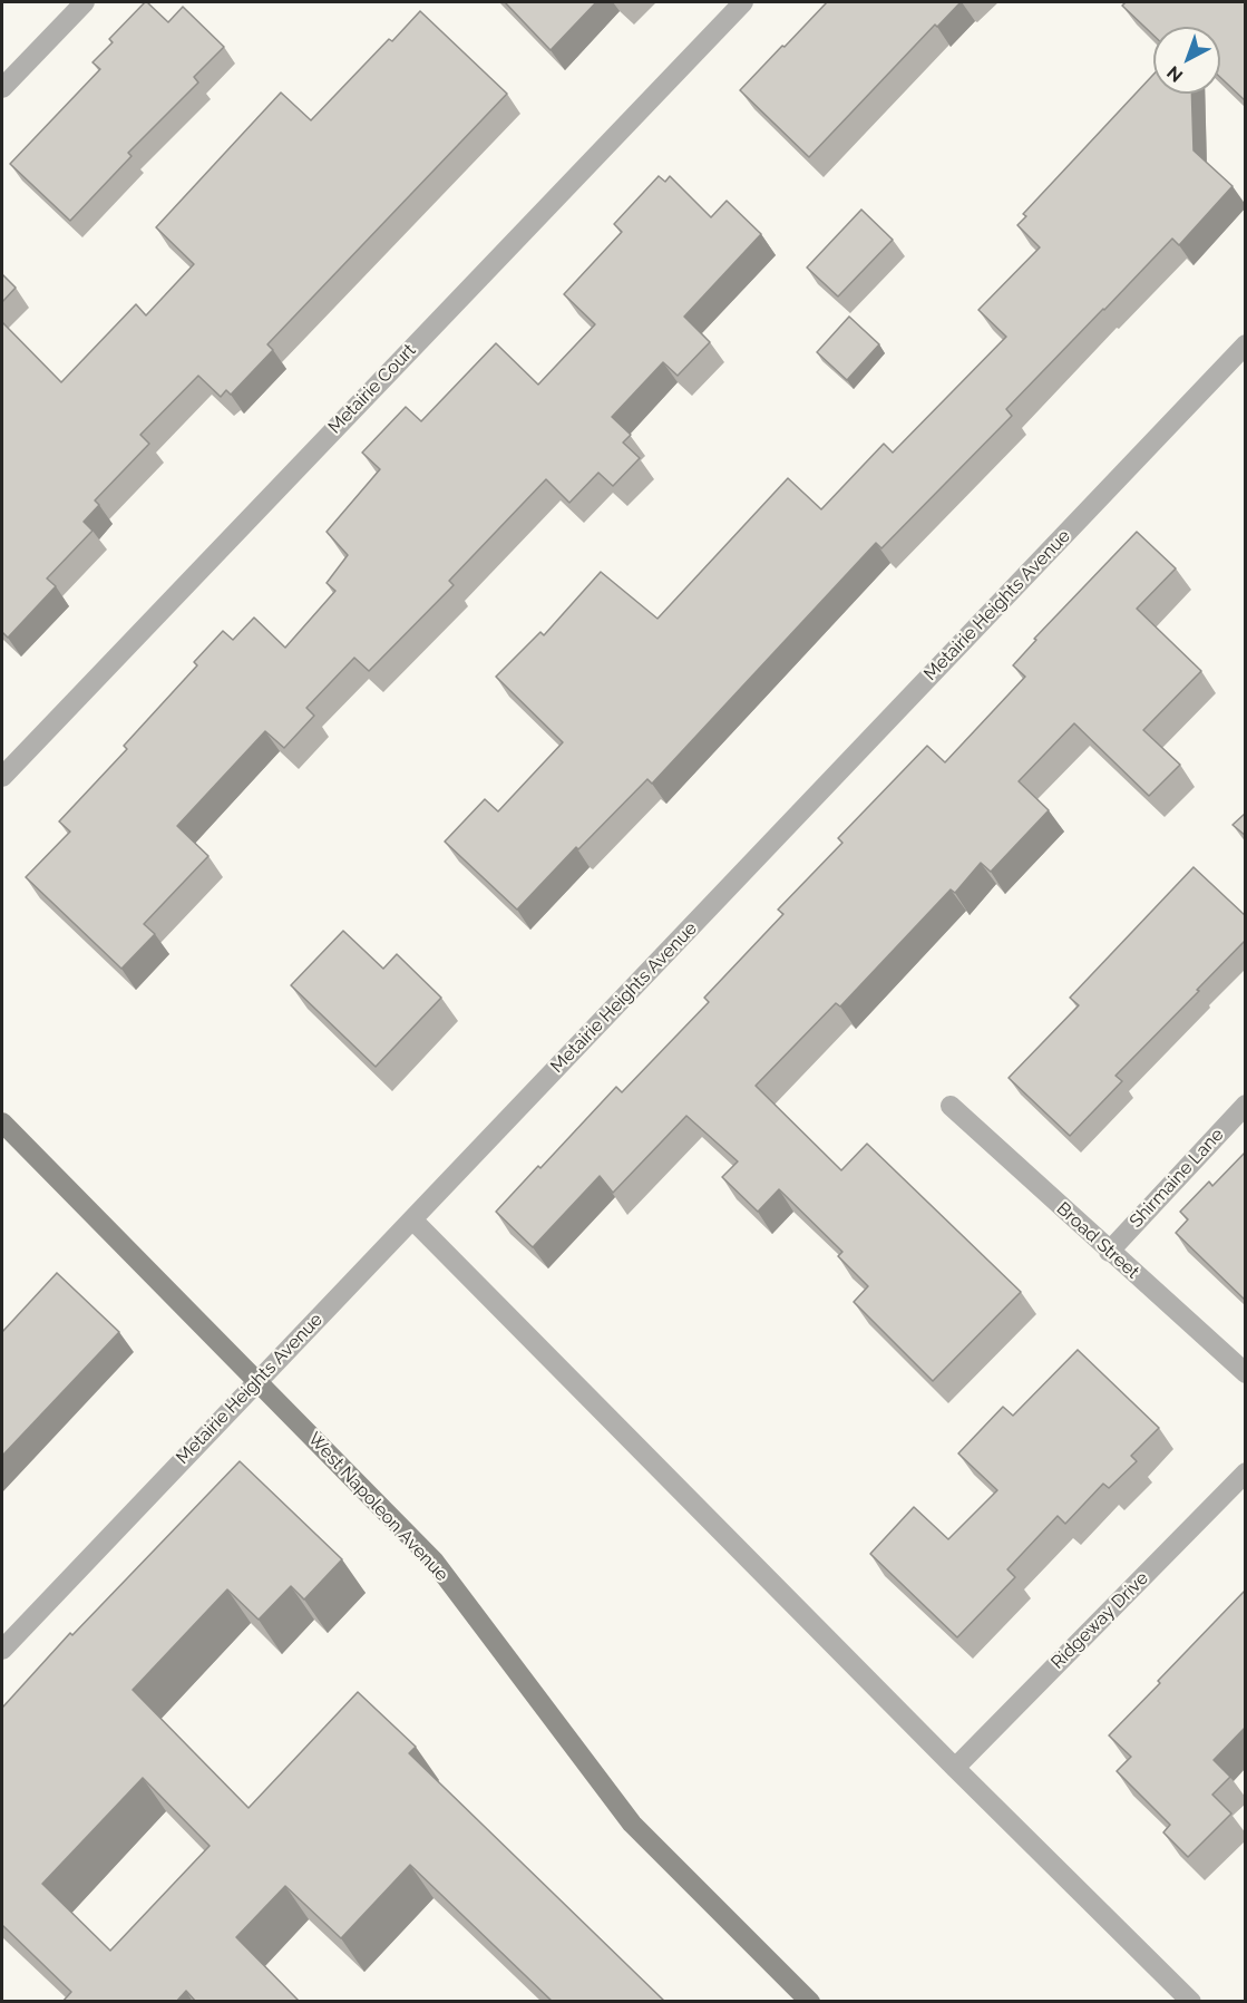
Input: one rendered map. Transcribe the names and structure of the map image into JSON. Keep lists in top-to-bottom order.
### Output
{
  "streets": {
    "street": [
      "Metairie Court",
      "Metairie Heights Avenue",
      "Shirmaine Lane",
      "Broad Street",
      "West Napoleon Avenue",
      "Ridgeway Drive"
    ]
  },
  "crossings": [
    ["Metairie Heights Avenue", "West Napoleon Avenue"],
    ["Shirmaine Lane", "Broad Street"]
  ],
  "north": "bottom left"
}
